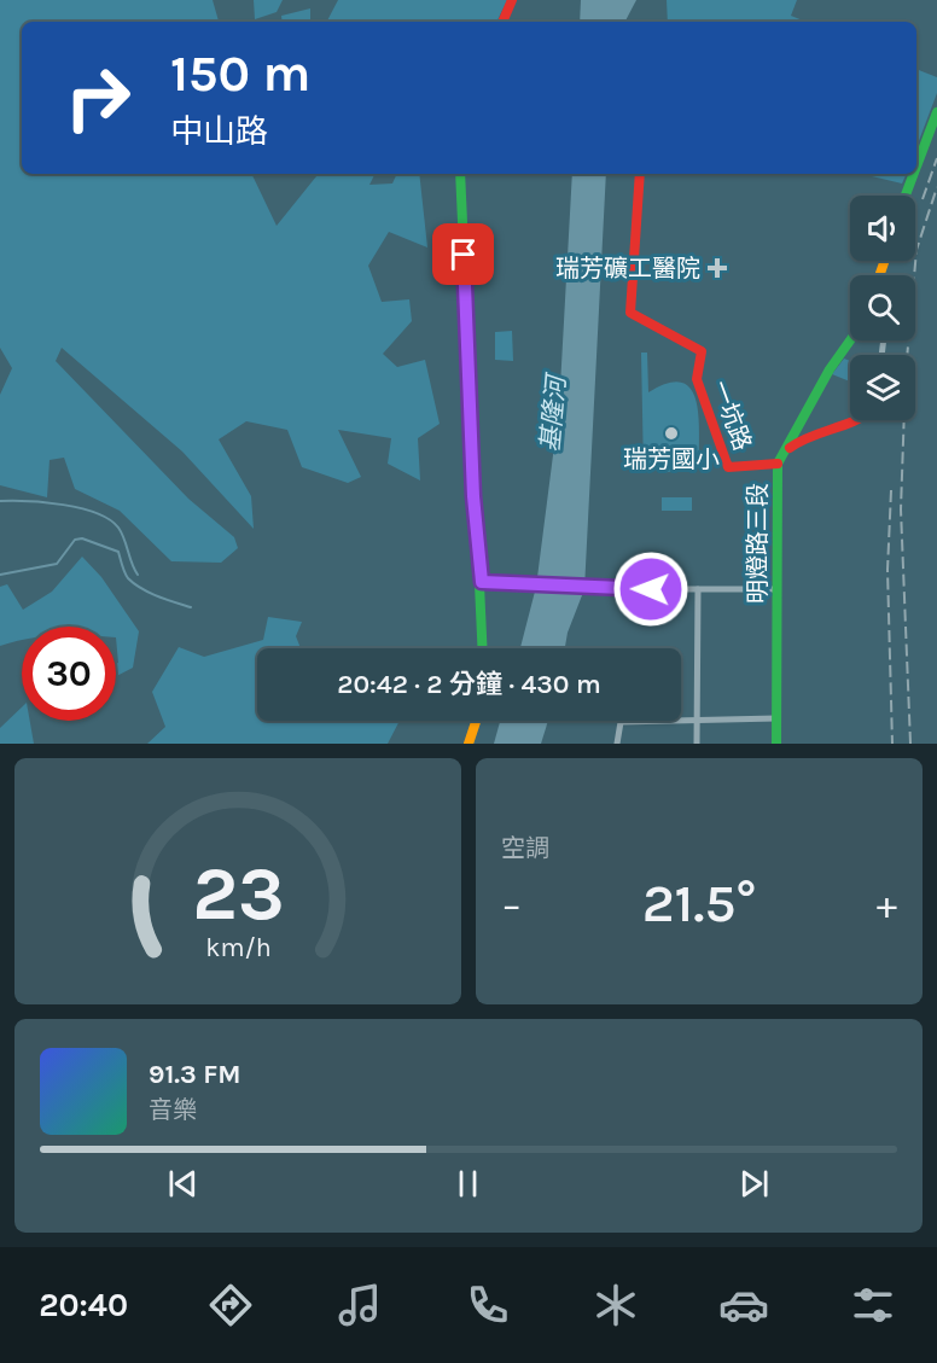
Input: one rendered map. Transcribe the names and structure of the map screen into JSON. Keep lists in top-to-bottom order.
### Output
{
  "streets": {
    "street": ["一坑路", "明燈路三段"]
  },
  "crossings": [
    ["一坑路", "明燈路三段"]
  ],
  "water": ["基隆河"],
  "places": {
    "health": ["瑞芳礦工醫院"],
    "other": ["瑞芳國小"]
  },
  "page": {
    "turn": ["150 m", "中山路"],
    "limit": "30",
    "trip": "20:42 · 2 分鐘 · 430 m",
    "tile": "空調",
    "heat": ["−", "21.5°", "+"],
    "song": ["91.3 FM", "音樂"],
    "tabs": "20:40",
    "gauge": ["23", "km/h"]
  }
}
